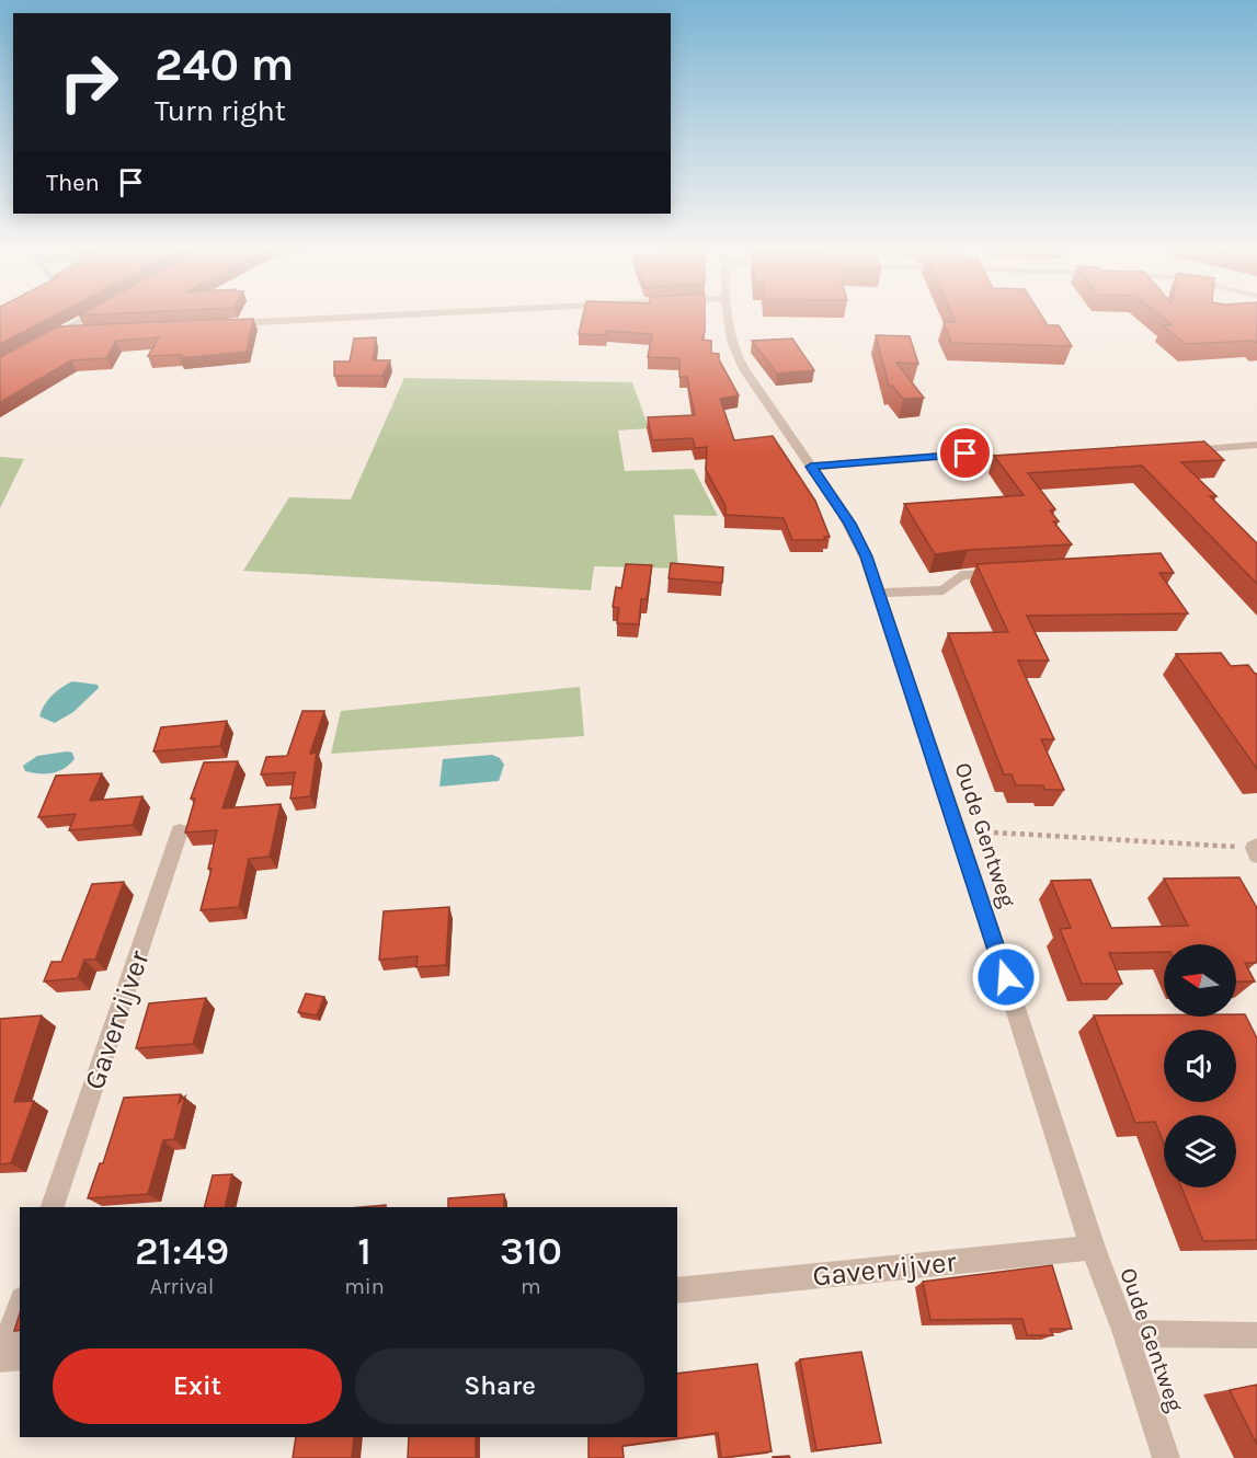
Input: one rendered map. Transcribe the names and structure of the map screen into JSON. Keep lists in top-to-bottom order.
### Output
{
  "streets": {
    "street": ["Oude Gentweg", "Gavervijver"]
  },
  "crossings": [
    ["Oude Gentweg", "Gavervijver"]
  ],
  "north": "left",
  "page": {
    "turn": ["240 m", "Turn right"],
    "then": "Then",
    "eta": [
      "21:49",
      "Arrival",
      "1",
      "min",
      "310",
      "m"
    ],
    "buttons": ["Exit", "Share"]
  }
}
